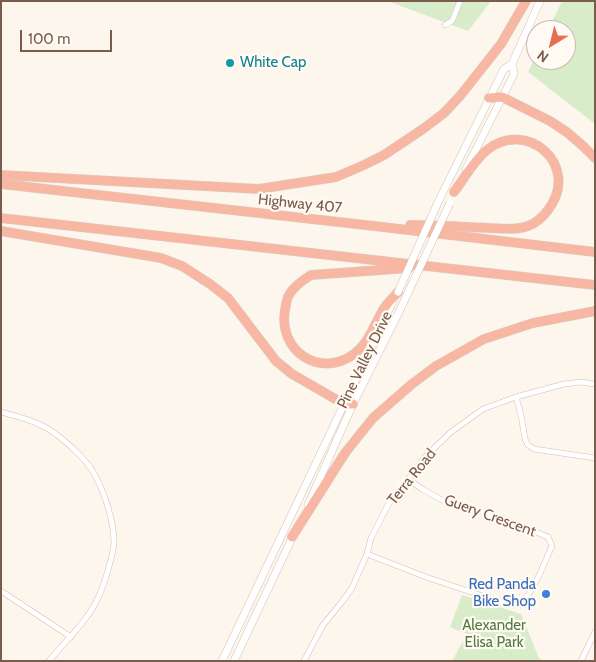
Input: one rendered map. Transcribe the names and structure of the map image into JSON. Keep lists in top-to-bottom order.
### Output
{
  "streets": {
    "highway": ["Highway 407"],
    "main road": ["Pine Valley Drive"],
    "street": ["Terra Road", "Guery Crescent"]
  },
  "crossings": [
    ["Terra Road", "Guery Crescent"]
  ],
  "parks": ["Alexander Elisa Park"],
  "places": ["White Cap", "Red Panda Bike Shop"],
  "scale_bar": "100 m",
  "north": "bottom left"
}
